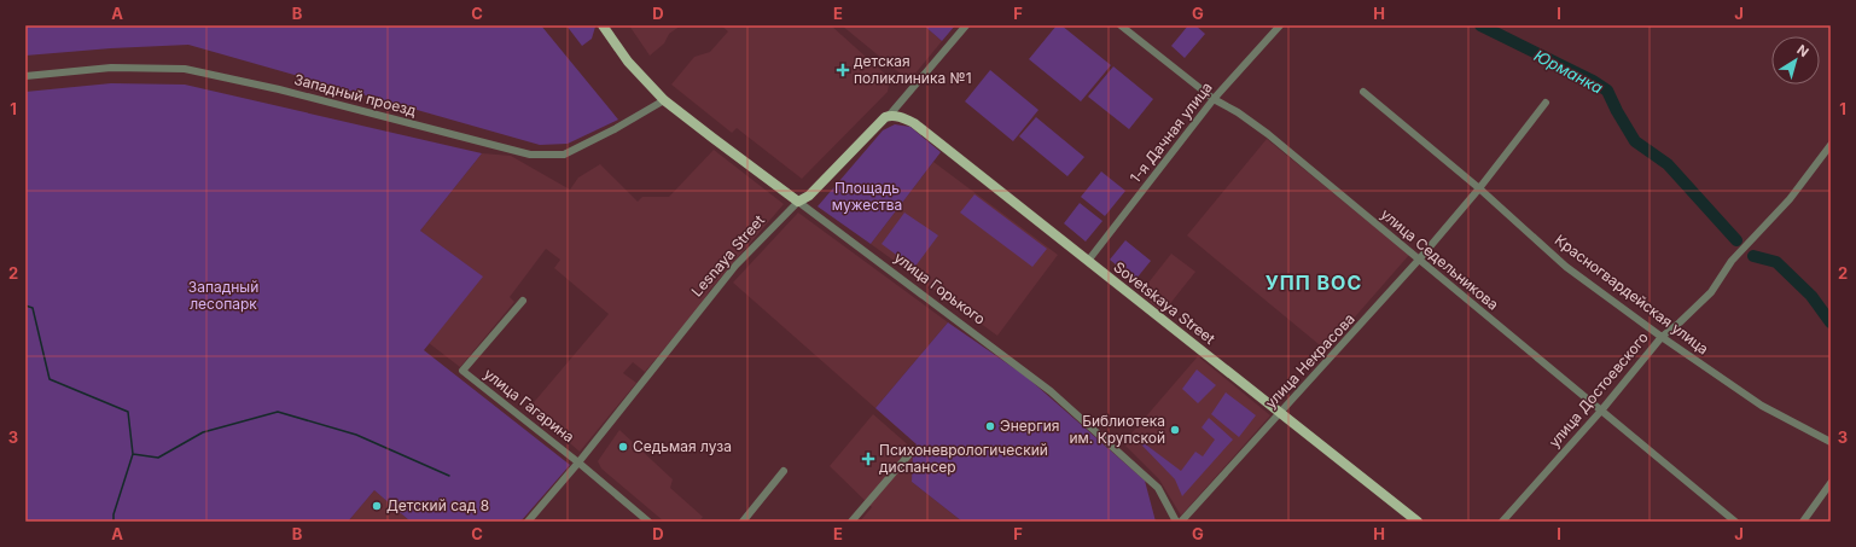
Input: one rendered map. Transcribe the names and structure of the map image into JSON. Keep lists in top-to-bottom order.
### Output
{
  "streets": {
    "main road": ["Lesnaya Street", "улица Горького", "Sovetskaya Street"],
    "street": [
      "Западный проезд",
      "1-я Дачная улица",
      "улица Седельникова",
      "Красногвардейская улица",
      "улица Некрасова",
      "улица Достоевского",
      "улица Гагарина"
    ]
  },
  "crossings": [
    ["Западный проезд", "улица Горького"],
    ["1-я Дачная улица", "улица Седельникова"],
    ["1-я Дачная улица", "Sovetskaya Street"],
    ["Lesnaya Street", "улица Горького"],
    ["Lesnaya Street", "Sovetskaya Street"],
    ["Lesnaya Street", "улица Гагарина"],
    ["улица Седельникова", "улица Некрасова"],
    ["улица Седельникова", "улица Достоевского"],
    ["Красногвардейская улица", "улица Некрасова"],
    ["Красногвардейская улица", "улица Достоевского"],
    ["Sovetskaya Street", "улица Некрасова"]
  ],
  "districts": ["УПП ВОС"],
  "water": ["Юрманка"],
  "parks": ["Площадь мужества", "Западный лесопарк"],
  "places": {
    "health": ["детская поликлиника №1", "Психоневрологический диспансер"],
    "other": [
      "Энергия",
      "Библиотека им. Крупской",
      "Седьмая луза",
      "Детский сад 8"
    ]
  },
  "north": "top right",
  "grid": {
    "columns": [
      "A",
      "B",
      "C",
      "D",
      "E",
      "F",
      "G",
      "H",
      "I",
      "J"
    ],
    "rows": ["1", "2", "3"]
  }
}
